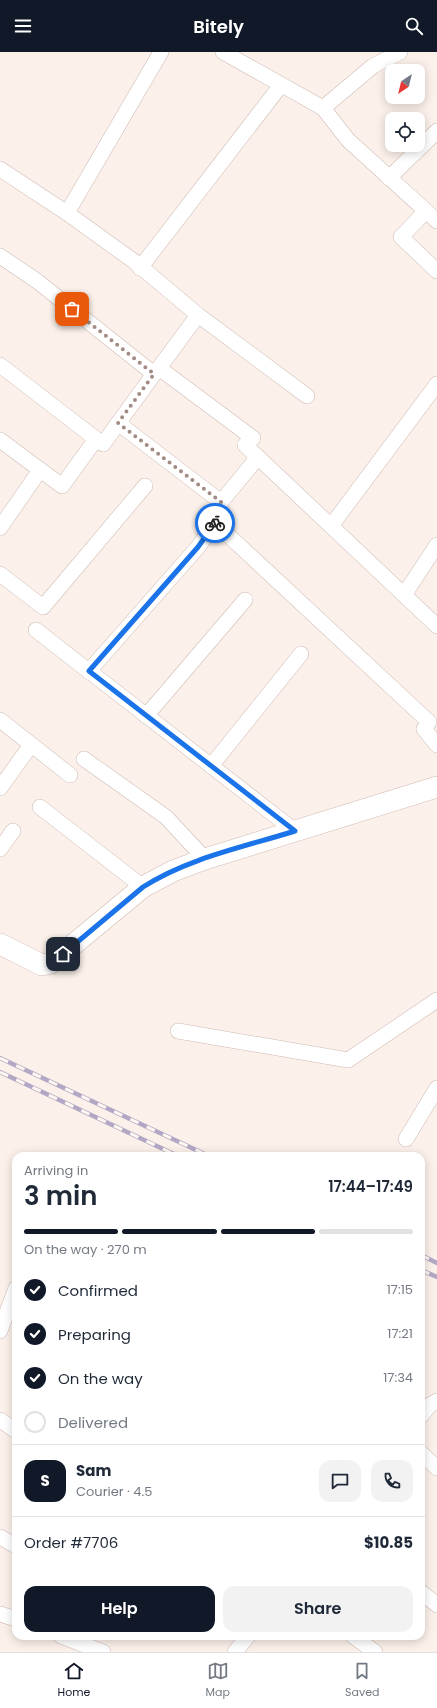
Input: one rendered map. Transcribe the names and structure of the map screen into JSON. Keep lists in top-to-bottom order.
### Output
{
  "north": "bottom left",
  "page": {
    "header": "Bitely",
    "heading": ["3 min", "Arriving in", "17:44–17:49"],
    "panel": [
      "Sam",
      "Courier · 4.5",
      "Order #7706",
      "$10.85"
    ],
    "bar": "On the way · 270 m",
    "list": [
      ["Confirmed", "17:15"],
      ["Preparing", "17:21"],
      ["On the way", "17:34"],
      "Delivered"
    ],
    "round": "S",
    "buttons": ["Help", "Share"],
    "tabs": ["Home", "Map", "Saved"]
  }
}
